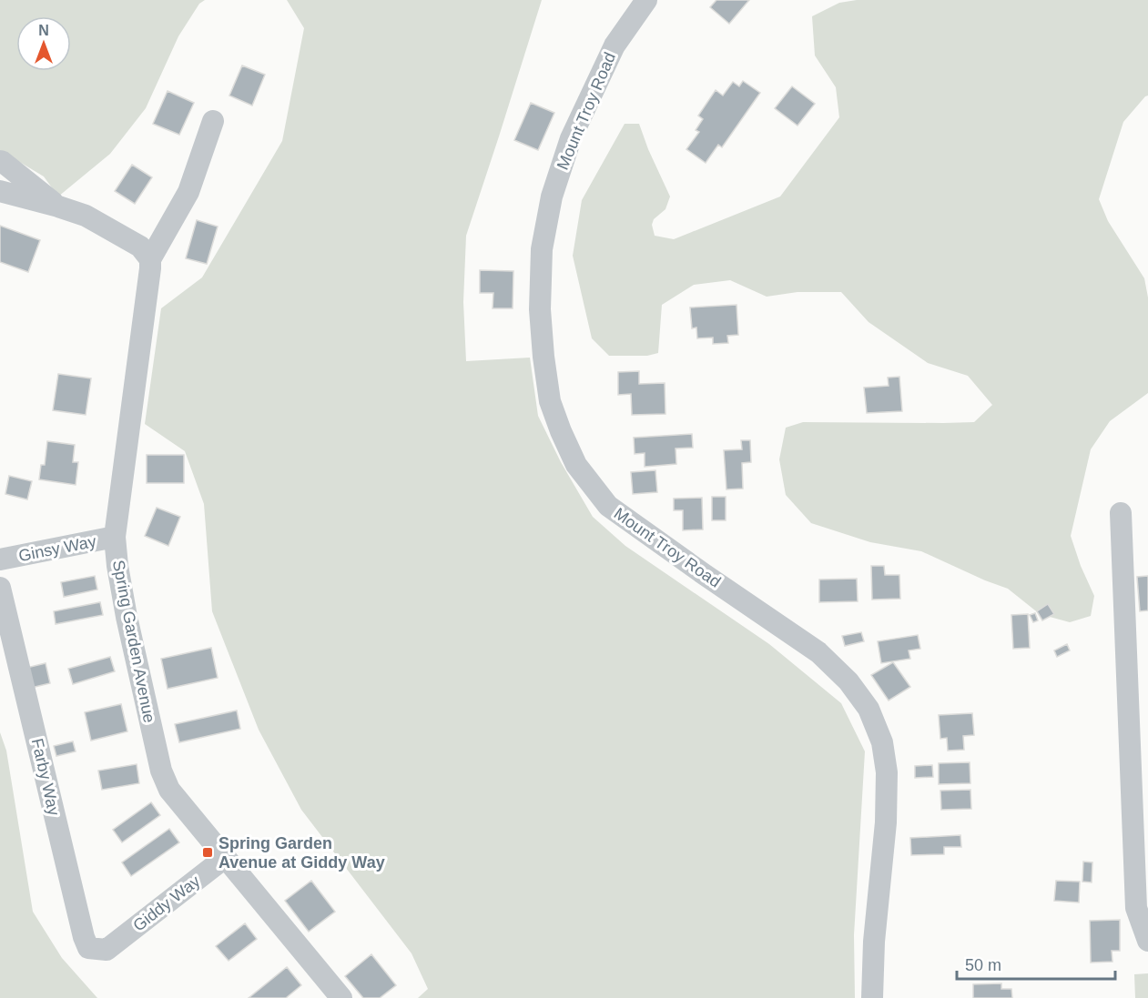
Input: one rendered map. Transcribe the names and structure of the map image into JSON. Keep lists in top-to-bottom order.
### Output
{
  "streets": {
    "street": [
      "Mount Troy Road",
      "Ginsy Way",
      "Spring Garden Avenue",
      "Farby Way",
      "Giddy Way"
    ]
  },
  "crossings": [
    ["Ginsy Way", "Spring Garden Avenue"],
    ["Spring Garden Avenue", "Giddy Way"],
    ["Farby Way", "Giddy Way"]
  ],
  "places": {
    "transit": ["Spring Garden Avenue at Giddy Way"]
  },
  "scale_bar": "50 m",
  "north": "top"
}
